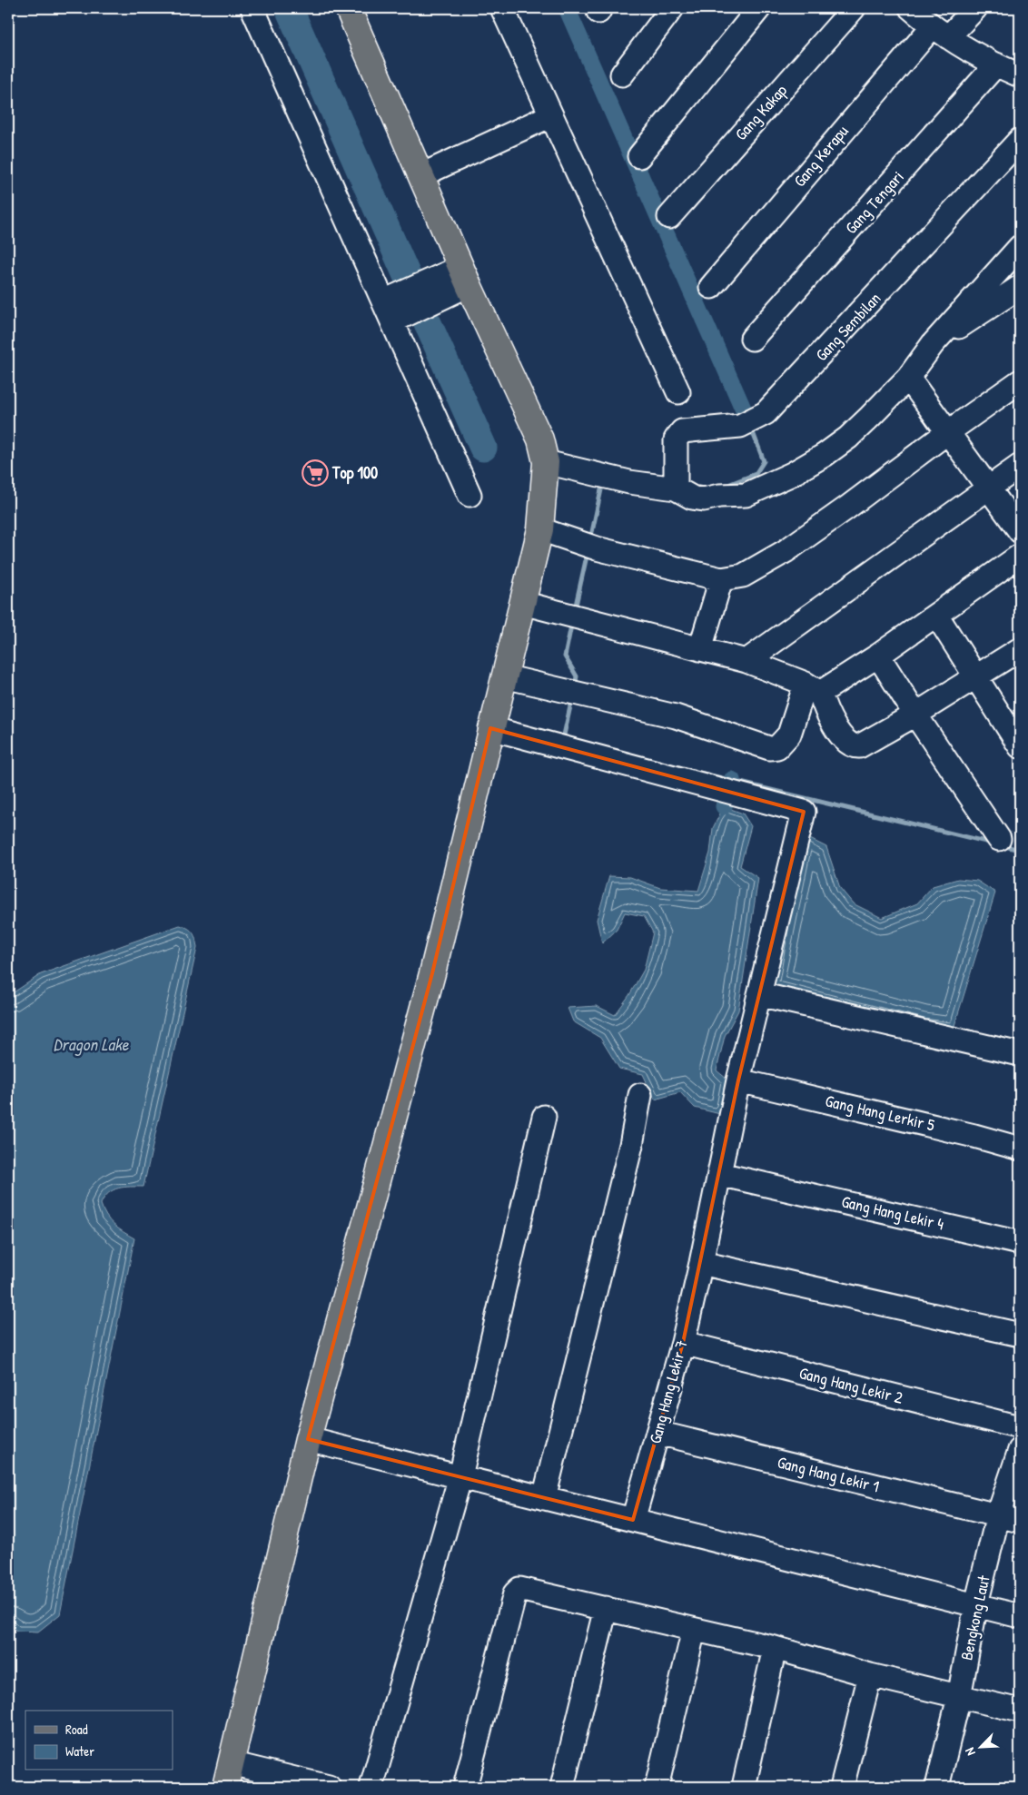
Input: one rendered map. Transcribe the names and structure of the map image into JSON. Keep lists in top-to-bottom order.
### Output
{
  "streets": {
    "street": [
      "Gang Kakap",
      "Gang Kerapu",
      "Gang Tengari",
      "Gang Sembilan",
      "Gang Hang Lerkir 5",
      "Gang Hang Lekir 4",
      "Gang Hang Lekir 2",
      "Gang Hang Lekir 7",
      "Gang Hang Lekir 1",
      "Bengkong Laut"
    ]
  },
  "crossings": [
    ["Gang Hang Lerkir 5", "Gang Hang Lekir 7"],
    ["Gang Hang Lekir 4", "Gang Hang Lekir 7"],
    ["Gang Hang Lekir 2", "Gang Hang Lekir 7"],
    ["Gang Hang Lekir 7", "Gang Hang Lekir 1"],
    ["Gang Hang Lekir 1", "Bengkong Laut"]
  ],
  "water": ["Dragon Lake"],
  "places": {
    "supermarket": ["Top 100"]
  },
  "legend": ["Road", "Water"],
  "north": "bottom left"
}
